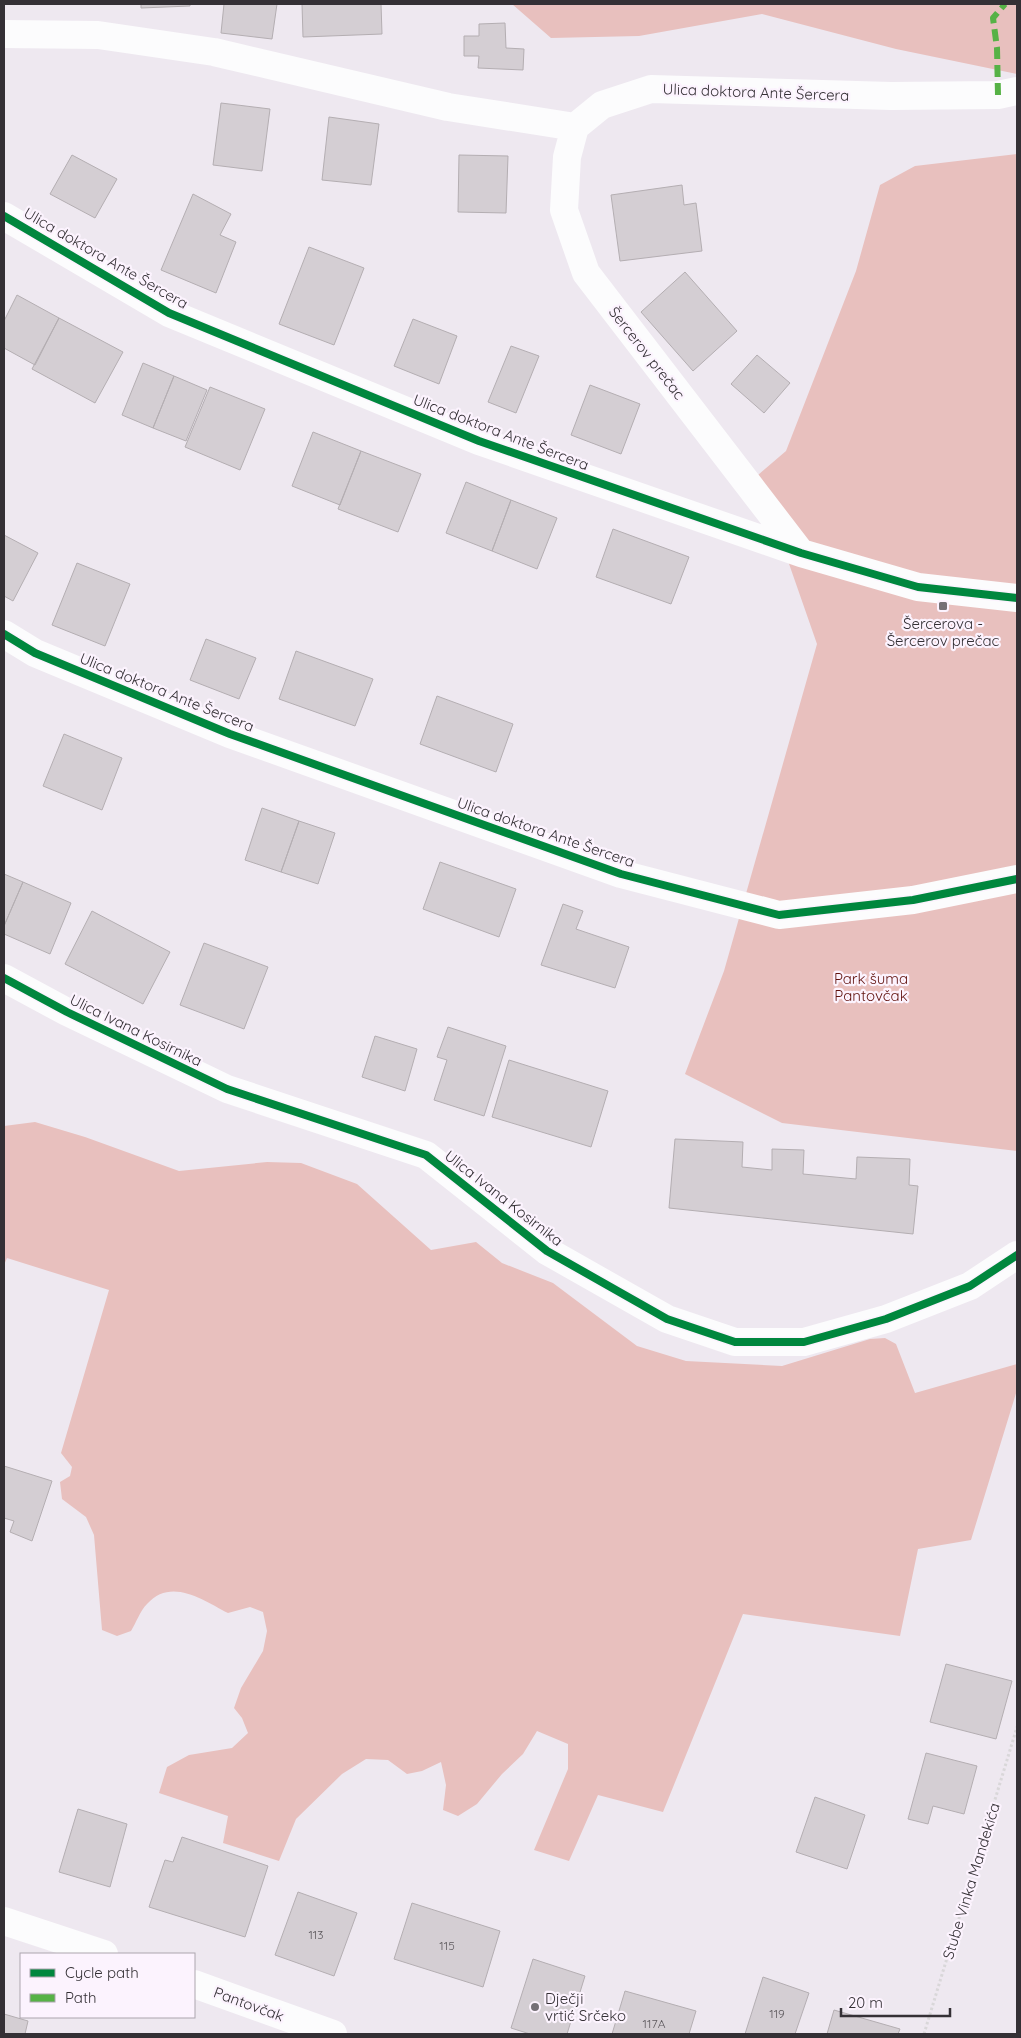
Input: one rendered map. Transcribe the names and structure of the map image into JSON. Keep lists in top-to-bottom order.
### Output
{
  "streets": {
    "street": [
      "Ulica doktora Ante Šercera",
      "Šercerov prečac",
      "Ulica Ivana Kosirnika",
      "Pantovčak"
    ],
    "path": ["Stube Vinka Mandekića"]
  },
  "crossings": [
    ["Ulica doktora Ante Šercera", "Šercerov prečac"]
  ],
  "parks": ["Park šuma Pantovčak"],
  "places": {
    "transit": ["Šercerova - Šercerov prečac"],
    "other": ["Dječji vrtić Srčeko"]
  },
  "house_numbers": [
    "113",
    "115",
    "119",
    "117A"
  ],
  "legend": ["Cycle path", "Path"],
  "scale_bar": "20 m"
}
